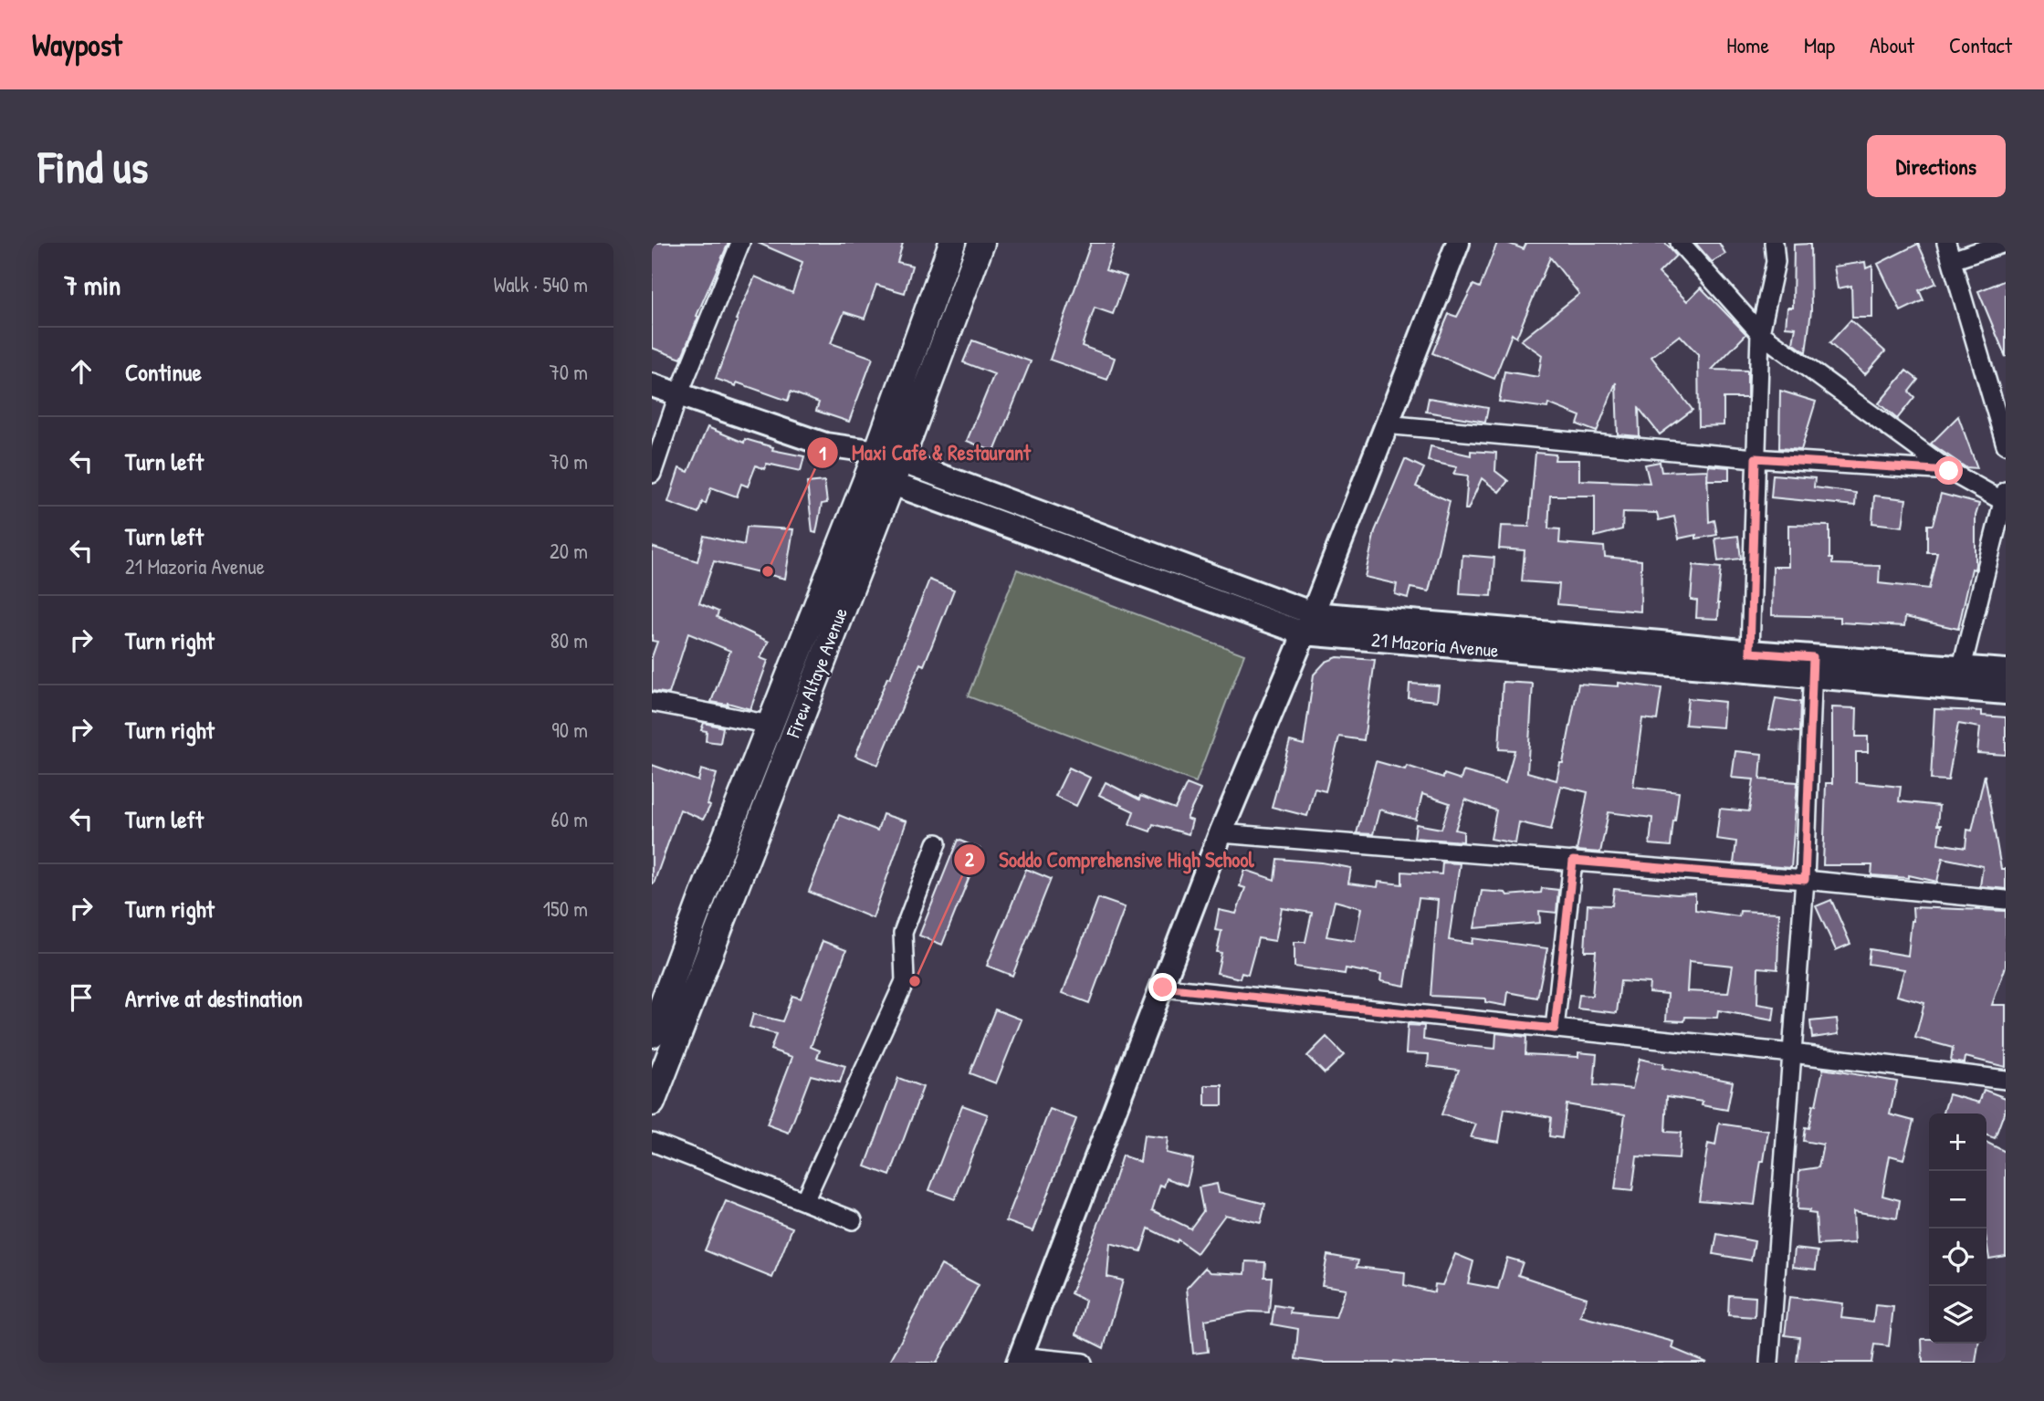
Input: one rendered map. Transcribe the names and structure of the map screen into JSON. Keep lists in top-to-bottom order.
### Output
{
  "streets": {
    "highway": ["Firew Altaye Avenue"],
    "main road": ["21 Mazoria Avenue"]
  },
  "crossings": [
    ["21 Mazoria Avenue", "Firew Altaye Avenue"]
  ],
  "places": ["Maxi Cafe & Restaurant", "Soddo Comprehensive High School"],
  "page": {
    "header": "Waypost",
    "nav": [
      "Home",
      "Map",
      "About",
      "Contact"
    ],
    "buttons": "Directions",
    "title": "Find us",
    "heading": ["7 min", "Walk · 540 m"],
    "list": [
      ["Continue", "70 m"],
      ["Turn left", "70 m"],
      ["Turn left", "21 Mazoria Avenue", "20 m"],
      ["Turn right", "80 m"],
      ["Turn right", "90 m"],
      ["Turn left", "60 m"],
      ["Turn right", "150 m"],
      "Arrive at destination"
    ],
    "map_buttons": ["+", "−"]
  }
}
